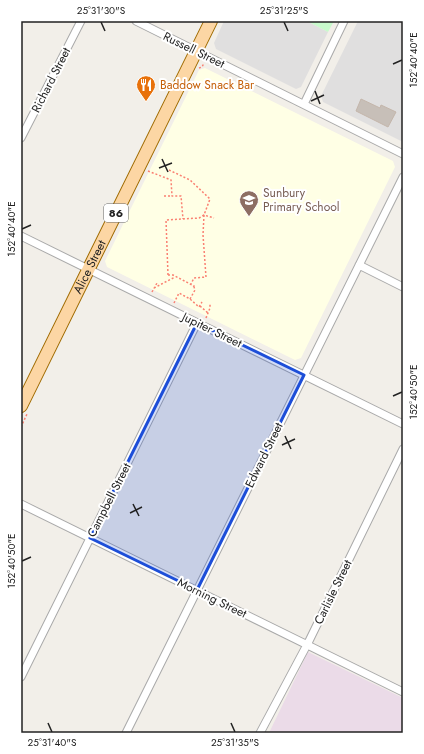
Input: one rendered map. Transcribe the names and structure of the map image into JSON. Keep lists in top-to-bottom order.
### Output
{
  "streets": {
    "main road": ["86", "Alice Street"],
    "street": [
      "Russell Street",
      "Richard Street",
      "Jupiter Street",
      "Edward Street",
      "Campbell Street",
      "Carlisle Street",
      "Morning Street"
    ]
  },
  "crossings": [
    ["Russell Street", "Alice Street"],
    ["Alice Street", "Jupiter Street"],
    ["Jupiter Street", "Edward Street"],
    ["Jupiter Street", "Campbell Street"],
    ["Edward Street", "Morning Street"],
    ["Campbell Street", "Morning Street"],
    ["Carlisle Street", "Morning Street"]
  ],
  "places": {
    "restaurant": ["Baddow Snack Bar"],
    "school or university": ["Sunbury Primary School"]
  },
  "coordinates": [
    "25°31'30\"S",
    "25°31'25\"S",
    "152°40'40\"E",
    "152°40'50\"E",
    "25°31'40\"S",
    "25°31'35\"S"
  ]
}
